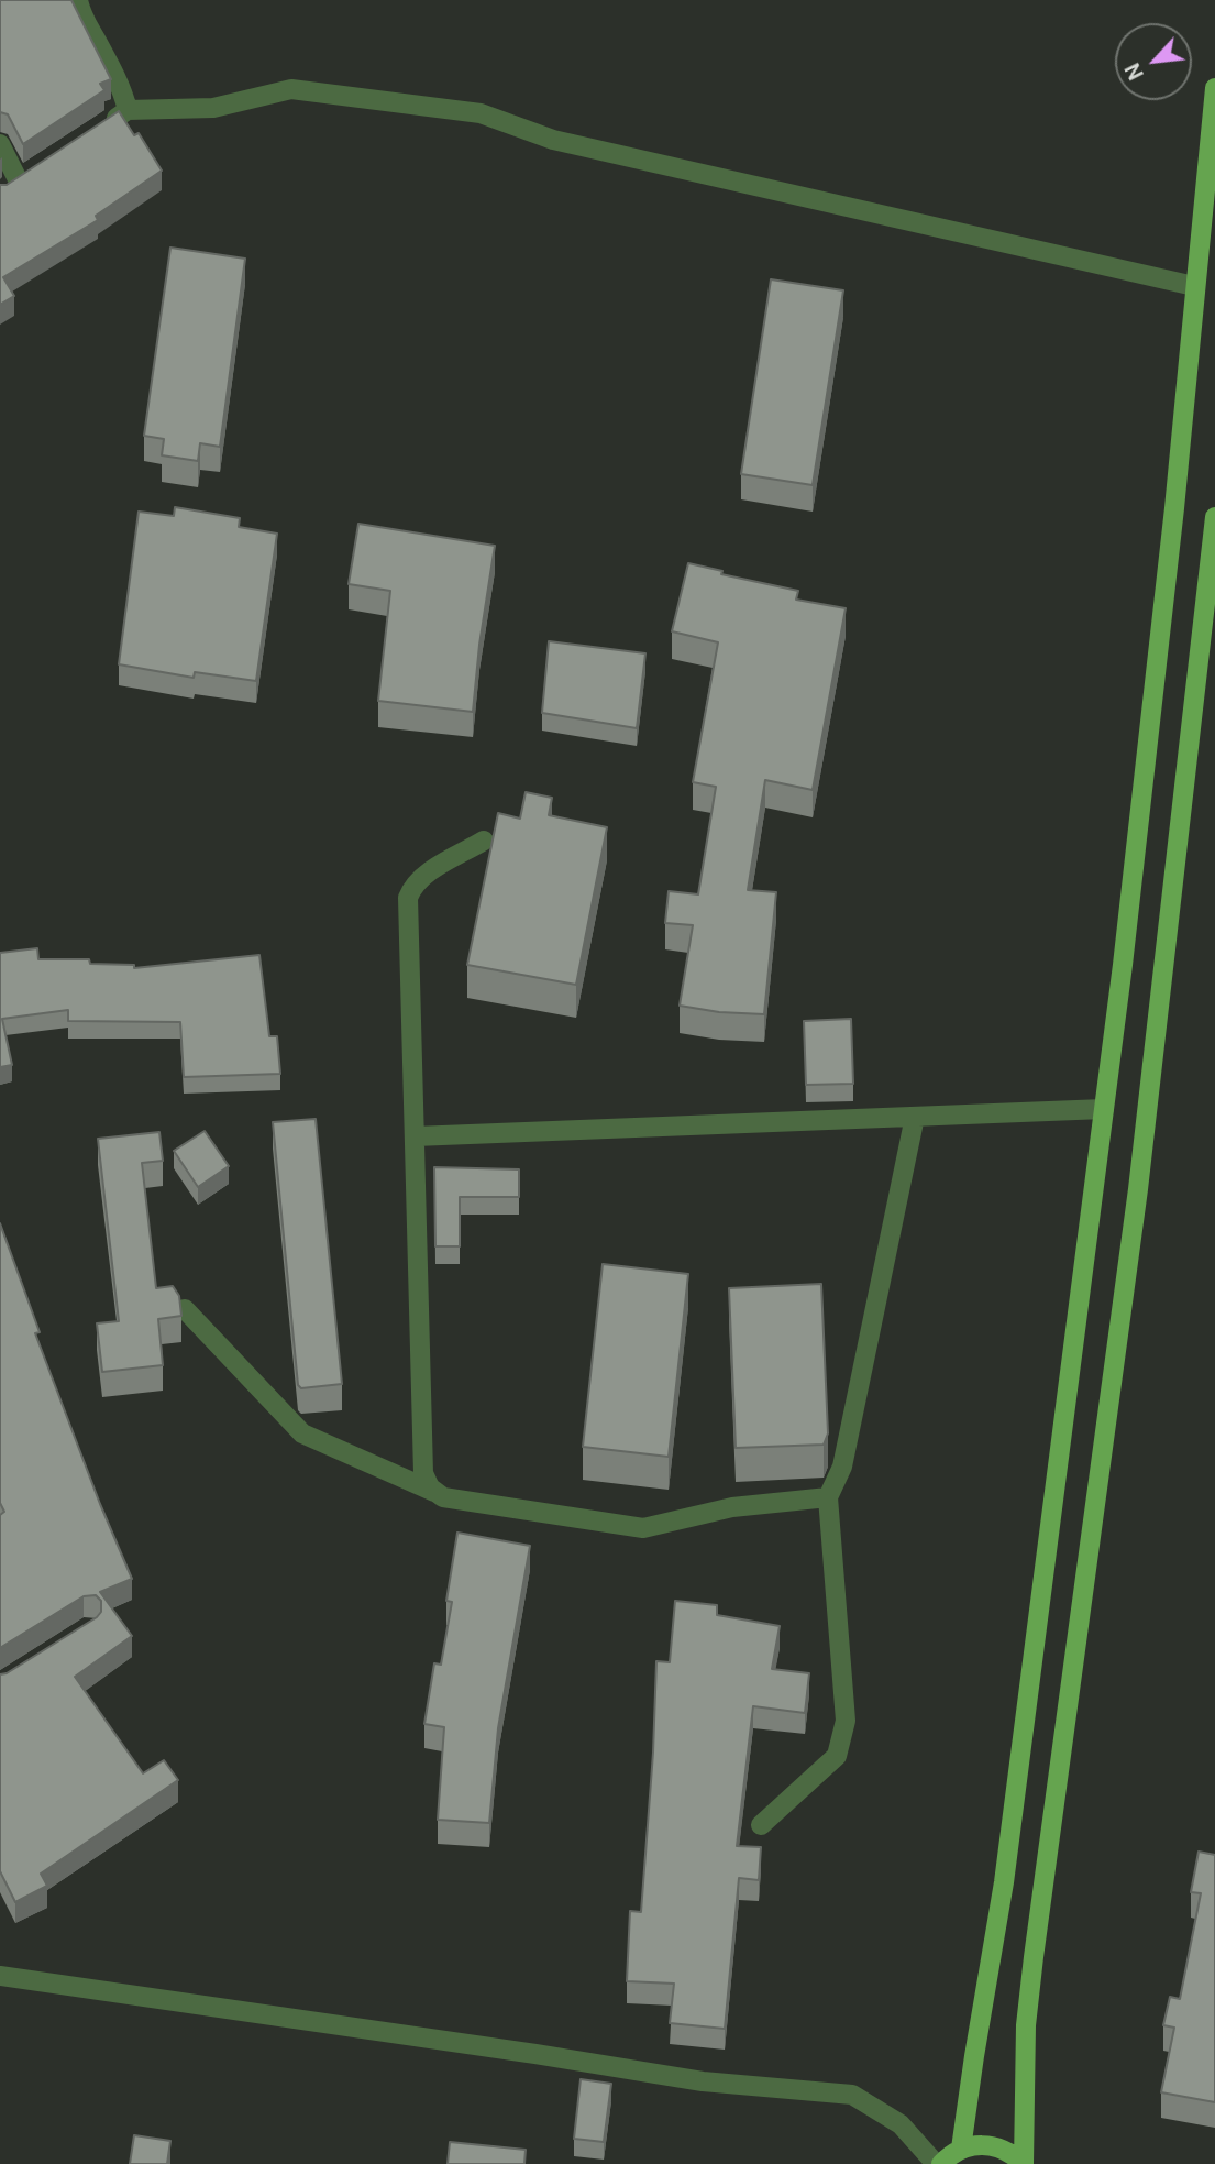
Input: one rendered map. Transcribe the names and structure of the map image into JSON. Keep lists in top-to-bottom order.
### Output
{
  "north": "bottom left"
}
